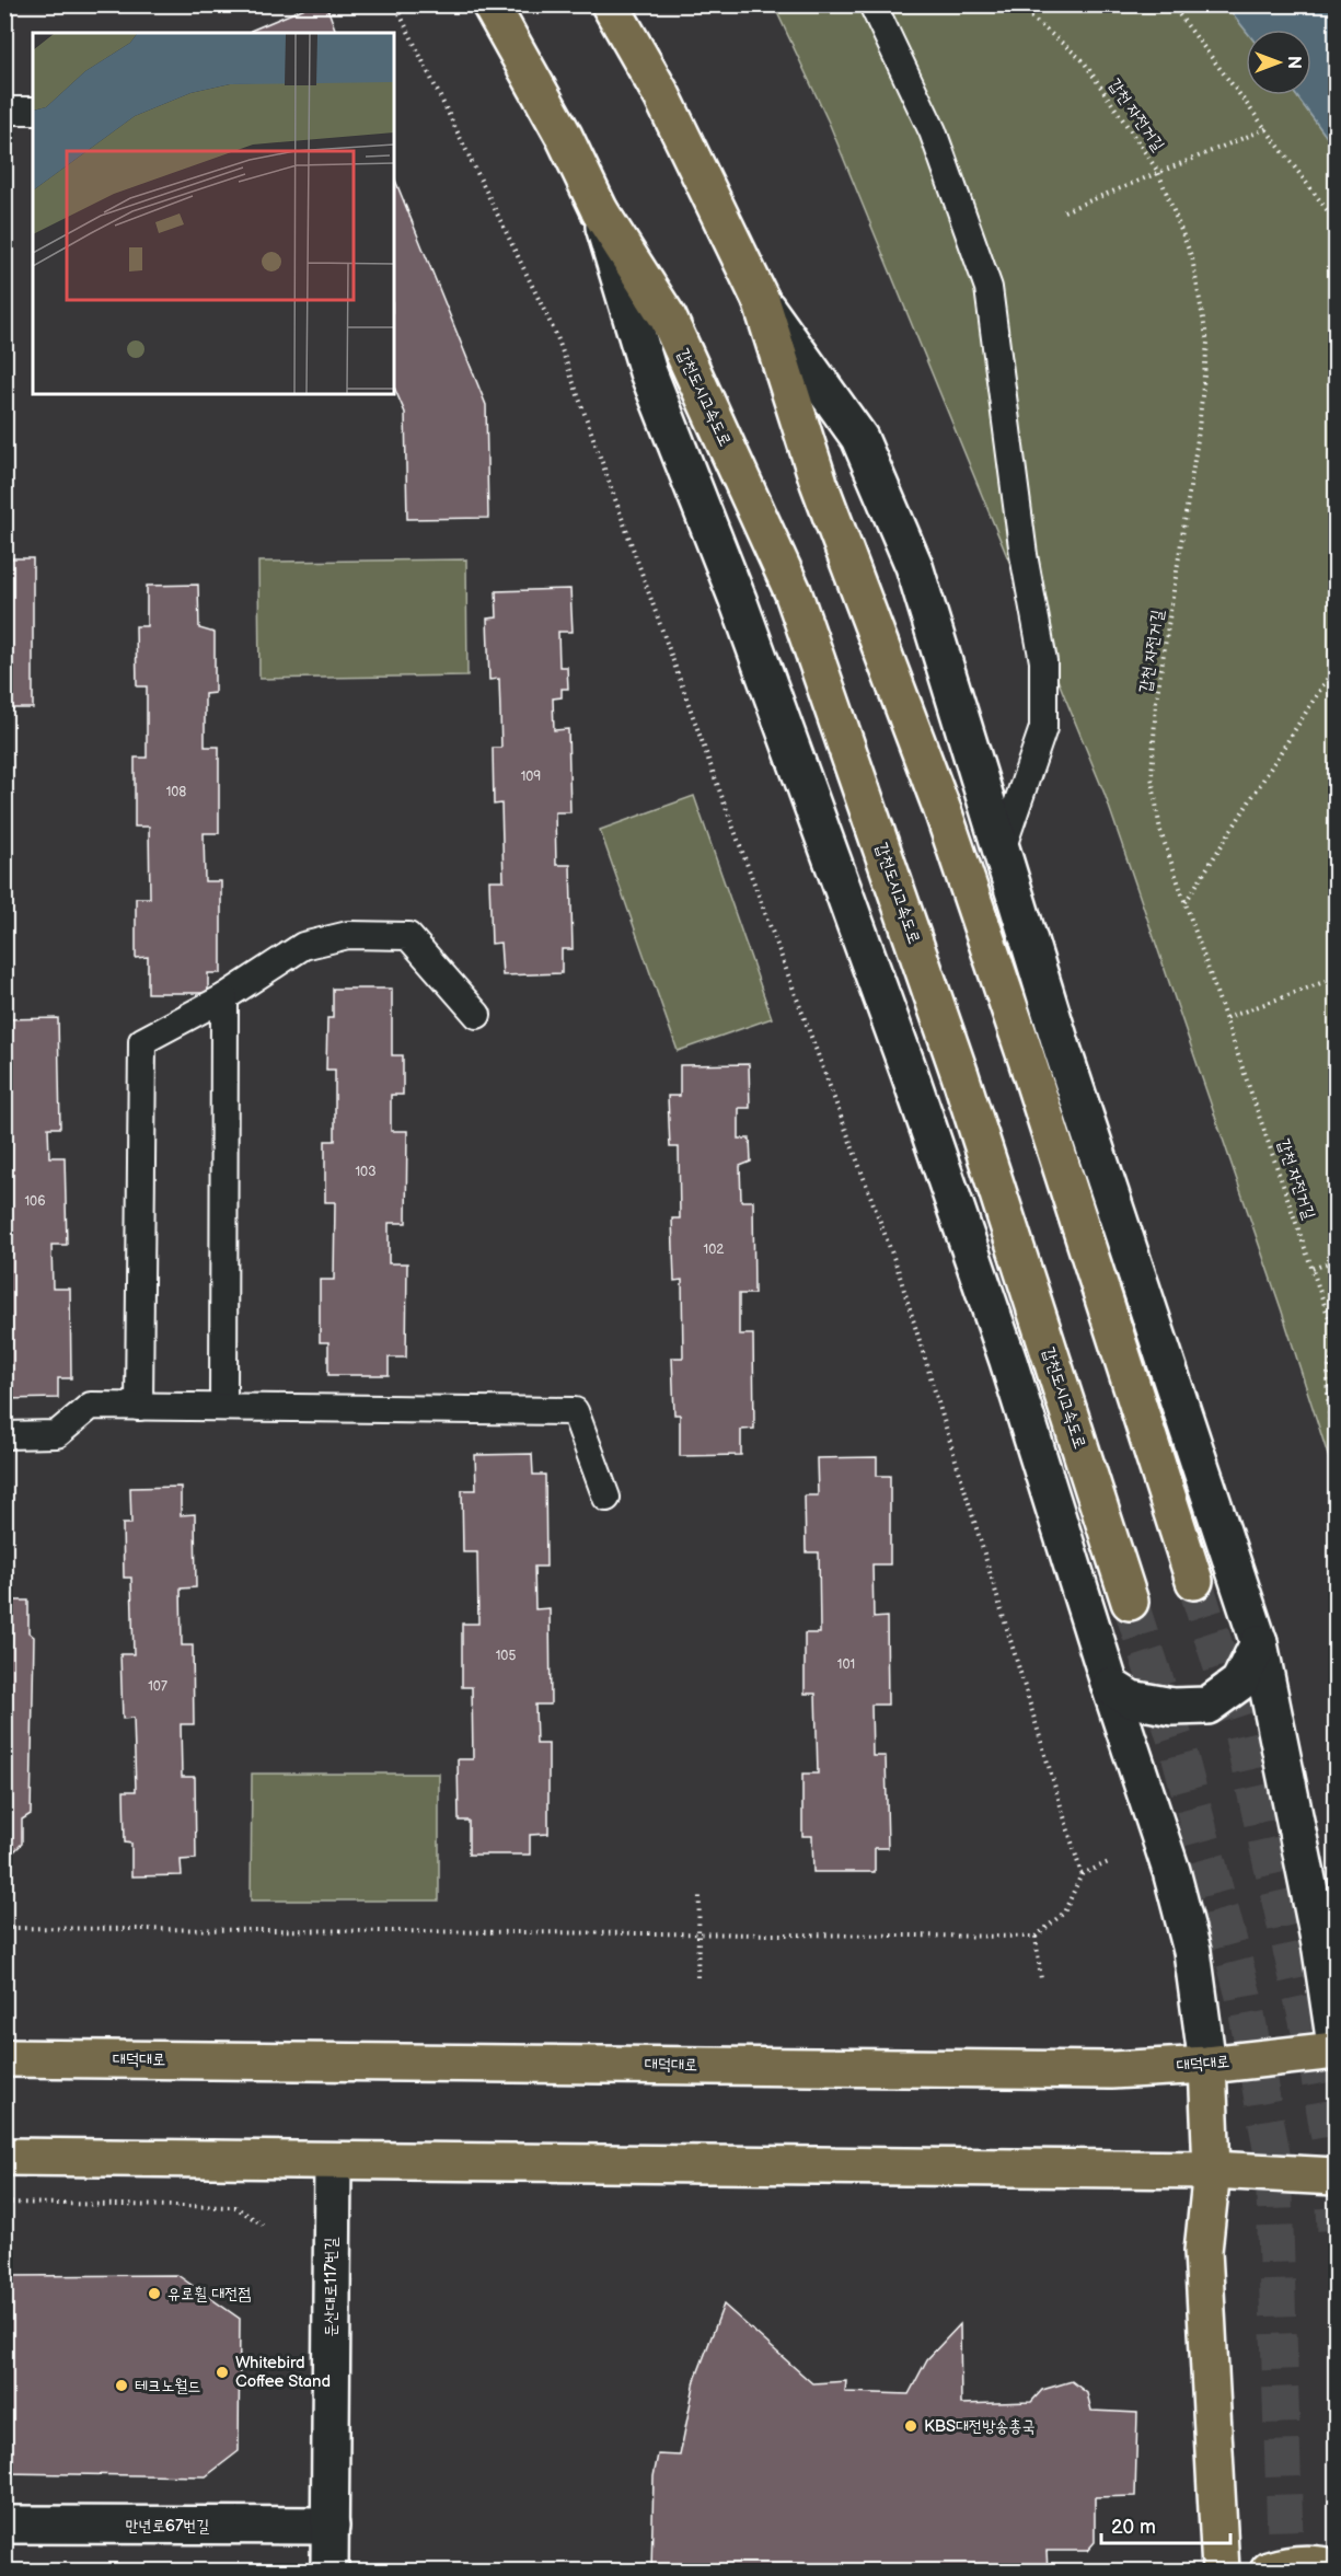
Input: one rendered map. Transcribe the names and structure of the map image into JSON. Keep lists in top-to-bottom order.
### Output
{
  "streets": {
    "main road": ["갑천도시고속도로", "대덕대로"],
    "street": ["둔산대로117번길", "만년로67번길"],
    "path": ["갑천 자전거길"]
  },
  "crossings": [
    ["둔산대로117번길", "만년로67번길"]
  ],
  "places": [
    "유로휠 대전점",
    "Whitebird Coffee Stand",
    "테크노월드",
    "KBS대전방송총국"
  ],
  "house_numbers": [
    "109",
    "108",
    "103",
    "106",
    "102",
    "105",
    "101",
    "107"
  ],
  "scale_bar": "20 m",
  "north": "right"
}
